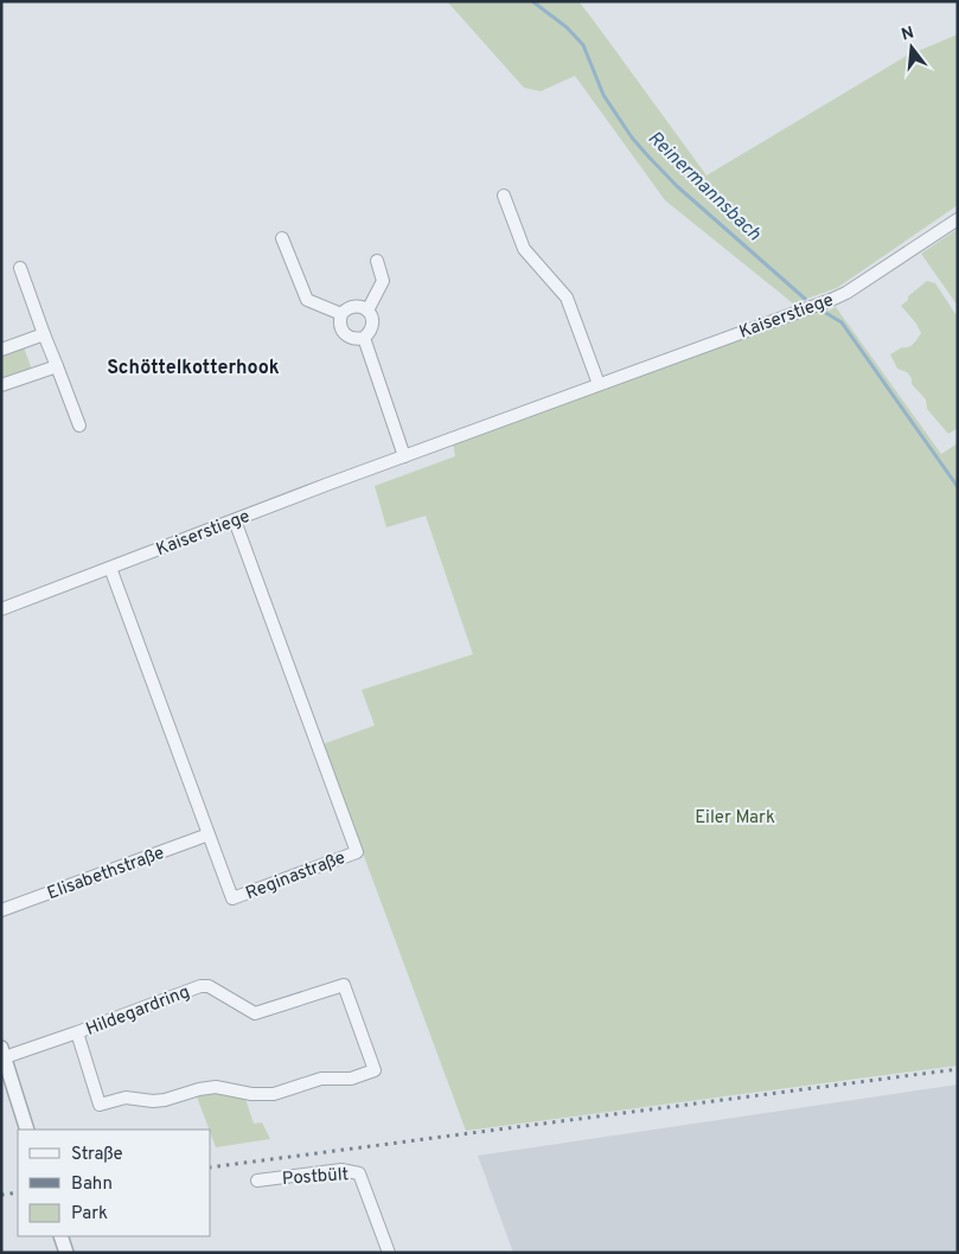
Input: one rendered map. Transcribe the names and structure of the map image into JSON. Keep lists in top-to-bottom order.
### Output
{
  "streets": {
    "street": [
      "Kaiserstiege",
      "Elisabethstraße",
      "Reginastraße",
      "Hildegardring",
      "Postbült"
    ]
  },
  "crossings": [
    ["Kaiserstiege", "Reginastraße"],
    ["Elisabethstraße", "Reginastraße"]
  ],
  "districts": ["Schöttelkotterhook"],
  "water": ["Reinermannsbach"],
  "parks": ["Eiler Mark"],
  "legend": ["Straße", "Bahn", "Park"],
  "north": "top"
}
